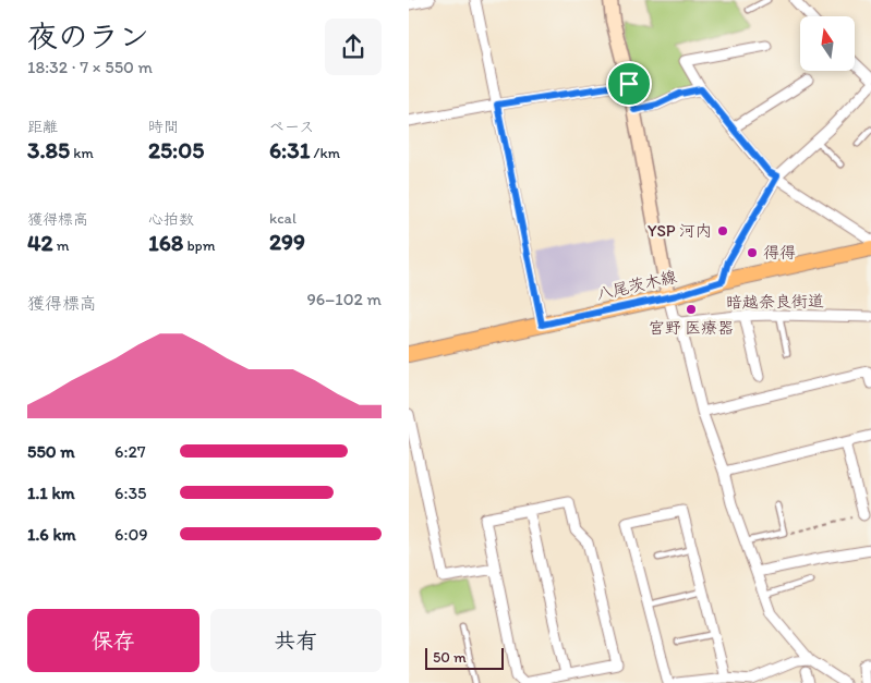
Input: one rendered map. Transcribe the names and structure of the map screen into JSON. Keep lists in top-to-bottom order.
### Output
{
  "streets": {
    "main road": ["八尾茨木線"],
    "street": ["暗越奈良街道"]
  },
  "places": ["YSP 河内", "得得", "宮野 医療器"],
  "scale_bar": "50 m",
  "north": "top",
  "page": {
    "heading": ["夜のラン", "18:32 · 7 × 550 m"],
    "stats": [
      ["距離", "3.85 km"],
      ["時間", "25:05"],
      ["ペース", "6:31 /km"],
      ["獲得標高", "42 m"],
      ["心拍数", "168 bpm"],
      ["kcal", "299"]
    ],
    "chart": ["獲得標高", "96–102 m"],
    "list": [
      {
        "name": "550 m",
        "note": "6:27"
      },
      {
        "name": "1.1 km",
        "note": "6:35"
      },
      {
        "name": "1.6 km",
        "note": "6:09"
      }
    ],
    "buttons": ["保存", "共有"],
    "scale": "50 m"
  }
}
